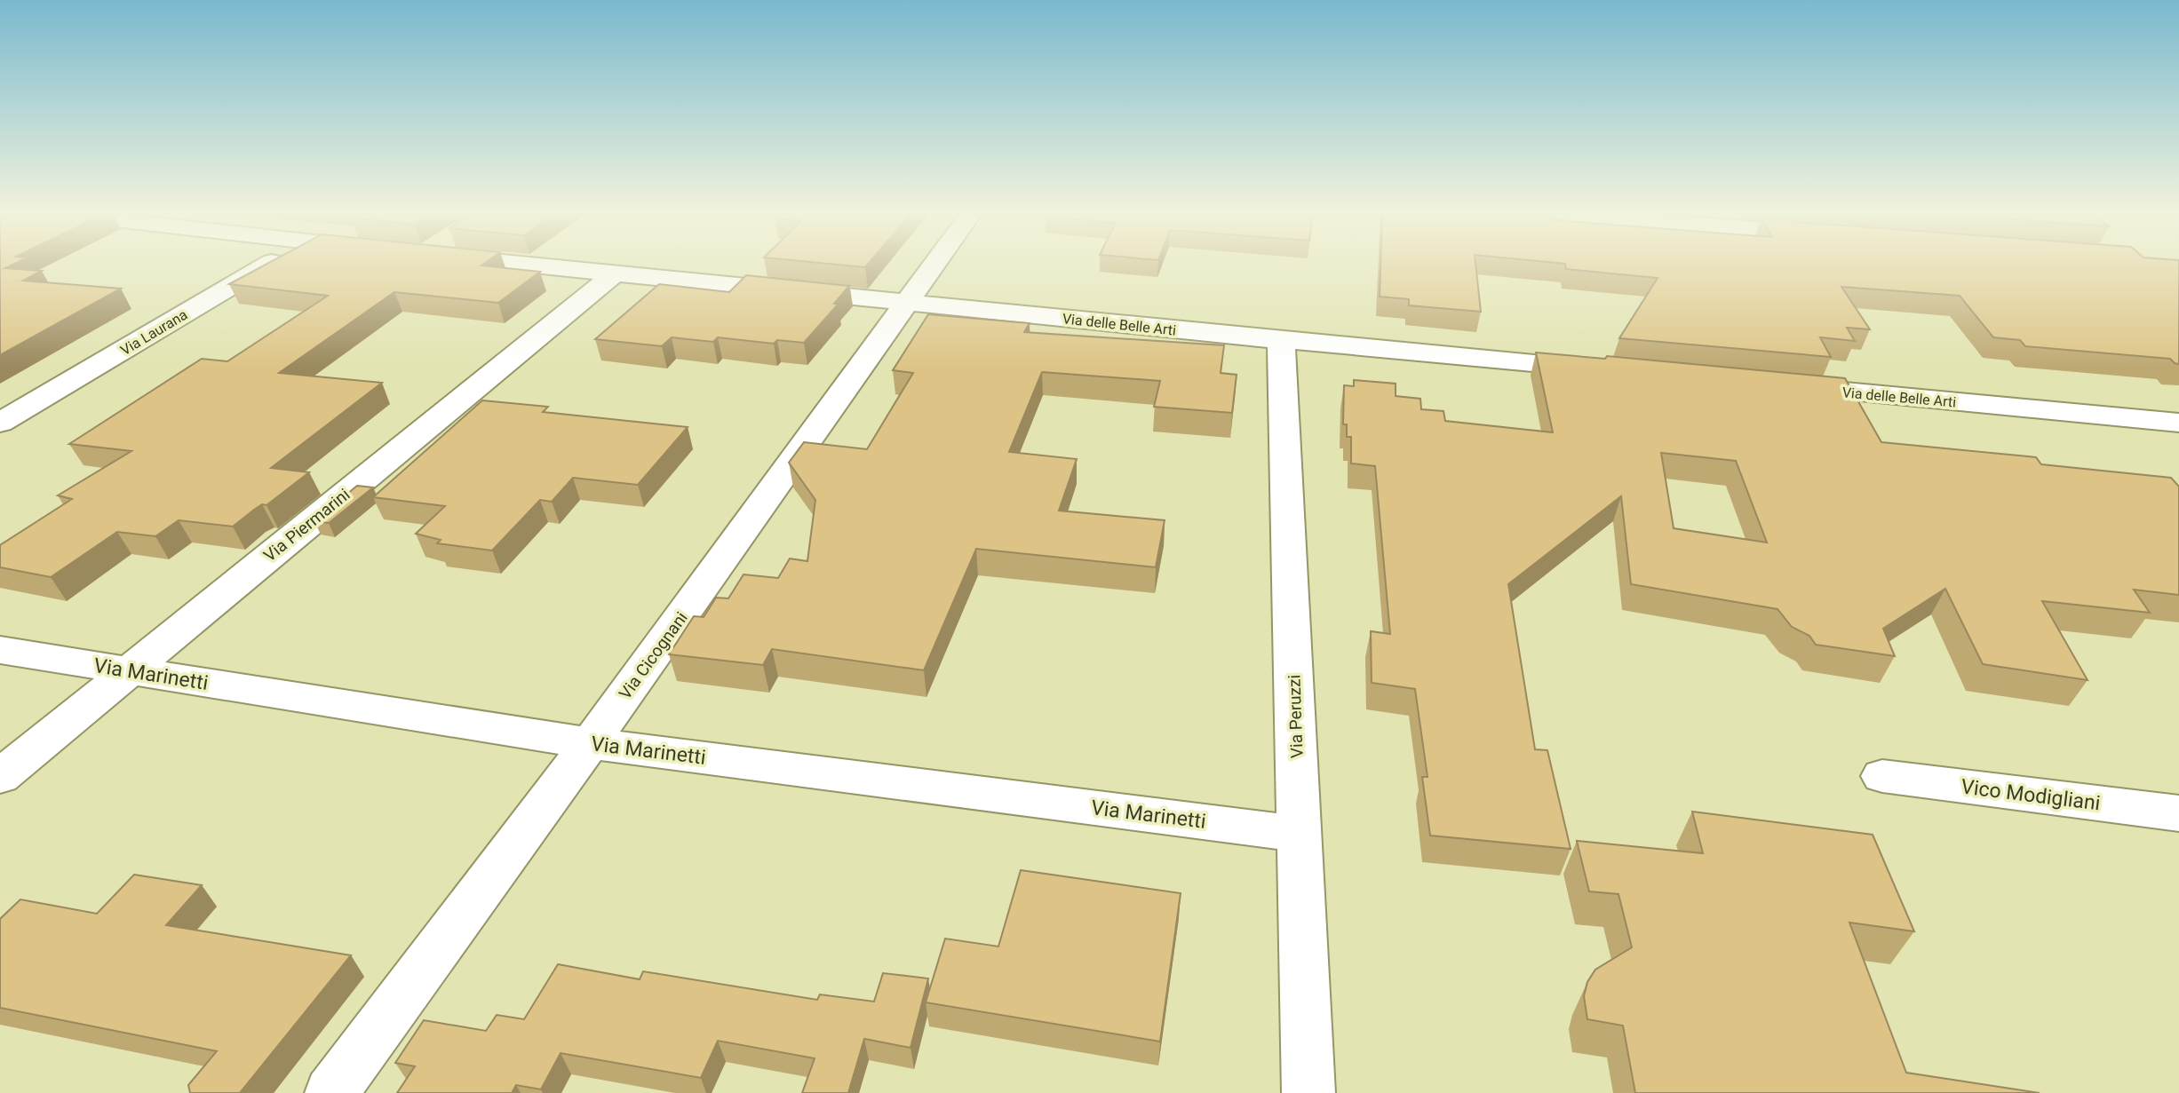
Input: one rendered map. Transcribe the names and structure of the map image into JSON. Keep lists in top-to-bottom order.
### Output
{
  "streets": {
    "street": [
      "Via delle Belle Arti",
      "Via Laurana",
      "Via Piermarini",
      "Via Cicognani",
      "Via Marinetti",
      "Via Peruzzi",
      "Vico Modigliani"
    ]
  },
  "crossings": [
    ["Via delle Belle Arti", "Via Piermarini"],
    ["Via delle Belle Arti", "Via Cicognani"],
    ["Via delle Belle Arti", "Via Peruzzi"],
    ["Via Piermarini", "Via Marinetti"],
    ["Via Cicognani", "Via Marinetti"],
    ["Via Marinetti", "Via Peruzzi"]
  ]
}
